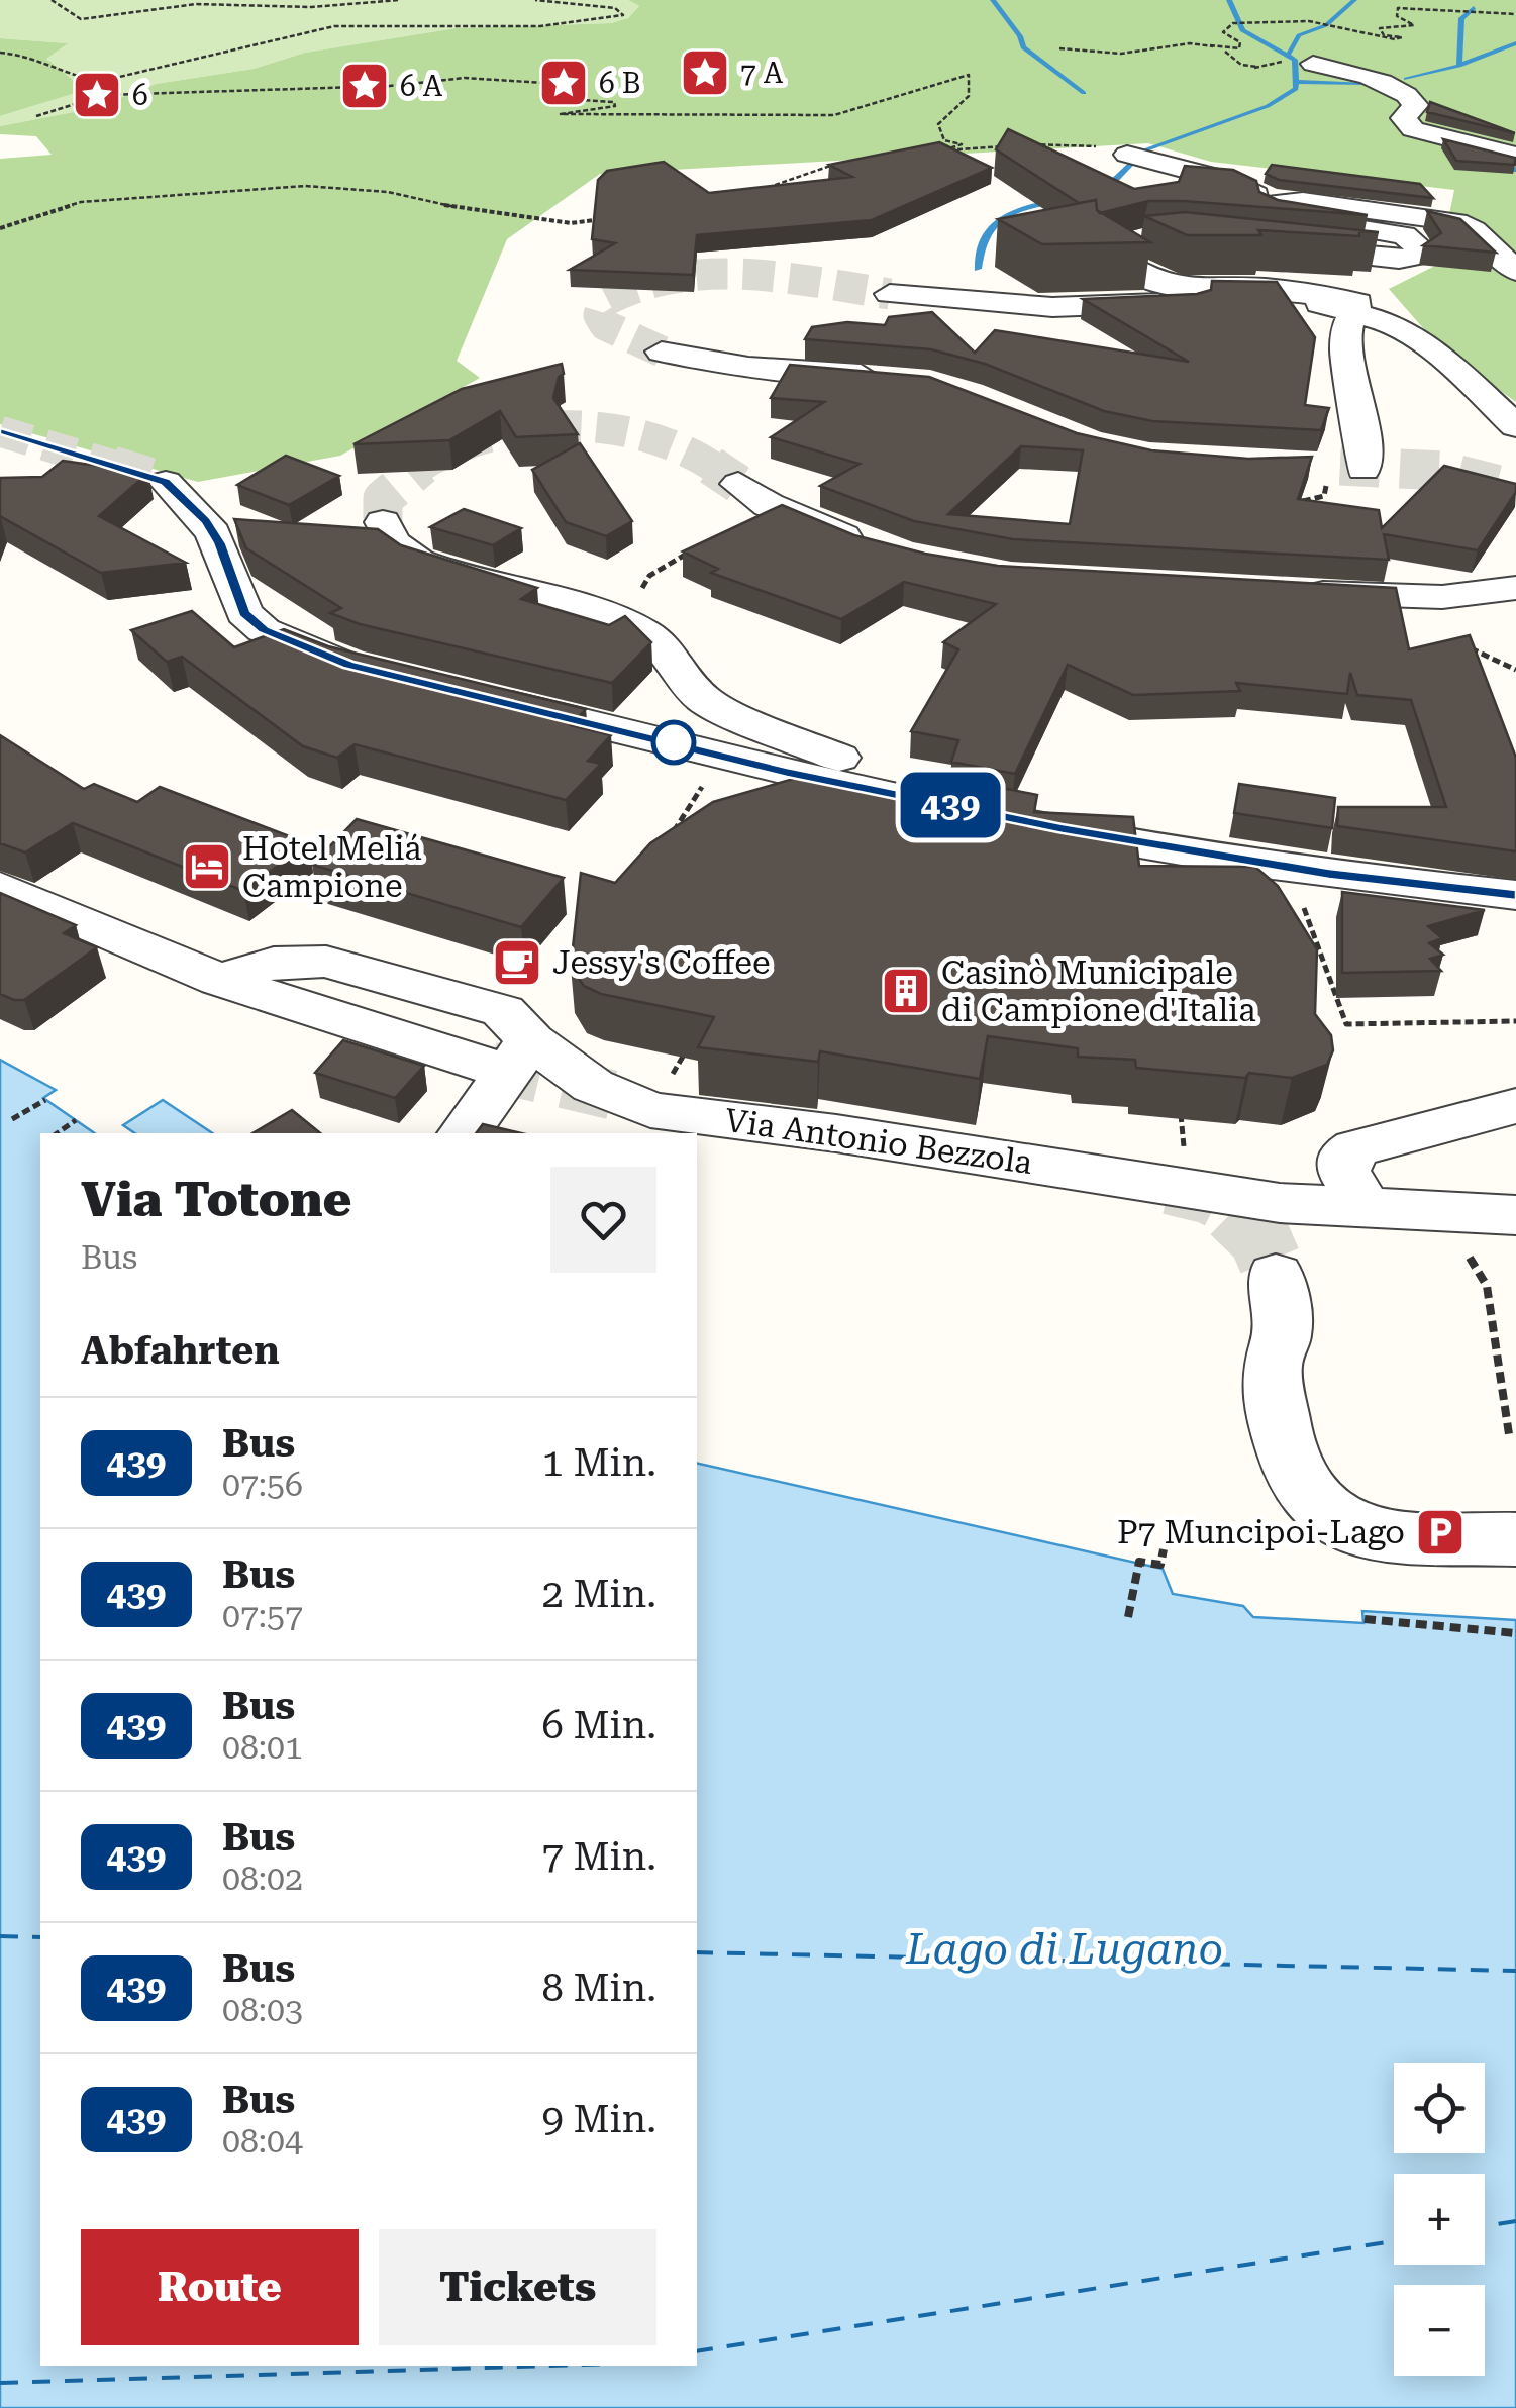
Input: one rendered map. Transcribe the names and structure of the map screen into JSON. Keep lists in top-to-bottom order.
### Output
{
  "streets": {
    "street": ["Via Antonio Bezzola"]
  },
  "water": ["Lago di Lugano"],
  "places": {
    "place": [
      "7 A",
      "6 B",
      "6 A",
      "6"
    ],
    "hotel": ["Hotel Meliá Campione"],
    "cafe": ["Jessy's Coffee"],
    "building": ["Casinò Municipale di Campione d'Italia"],
    "parking": ["P7 Muncipoi-Lago"]
  },
  "lines": ["bus line 439"],
  "page": {
    "on_map": "439",
    "heading": [
      ["Via Totone", "Bus"],
      "Abfahrten"
    ],
    "list": [
      {
        "mark": "439",
        "name": "Bus",
        "note": "07:56",
        "value": "1 Min."
      },
      {
        "mark": "439",
        "name": "Bus",
        "note": "07:57",
        "value": "2 Min."
      },
      {
        "mark": "439",
        "name": "Bus",
        "note": "08:01",
        "value": "6 Min."
      },
      {
        "mark": "439",
        "name": "Bus",
        "note": "08:02",
        "value": "7 Min."
      },
      {
        "mark": "439",
        "name": "Bus",
        "note": "08:03",
        "value": "8 Min."
      },
      {
        "mark": "439",
        "name": "Bus",
        "note": "08:04",
        "value": "9 Min."
      }
    ],
    "map_buttons": ["+", "−"],
    "buttons": ["Route", "Tickets"]
  }
}
